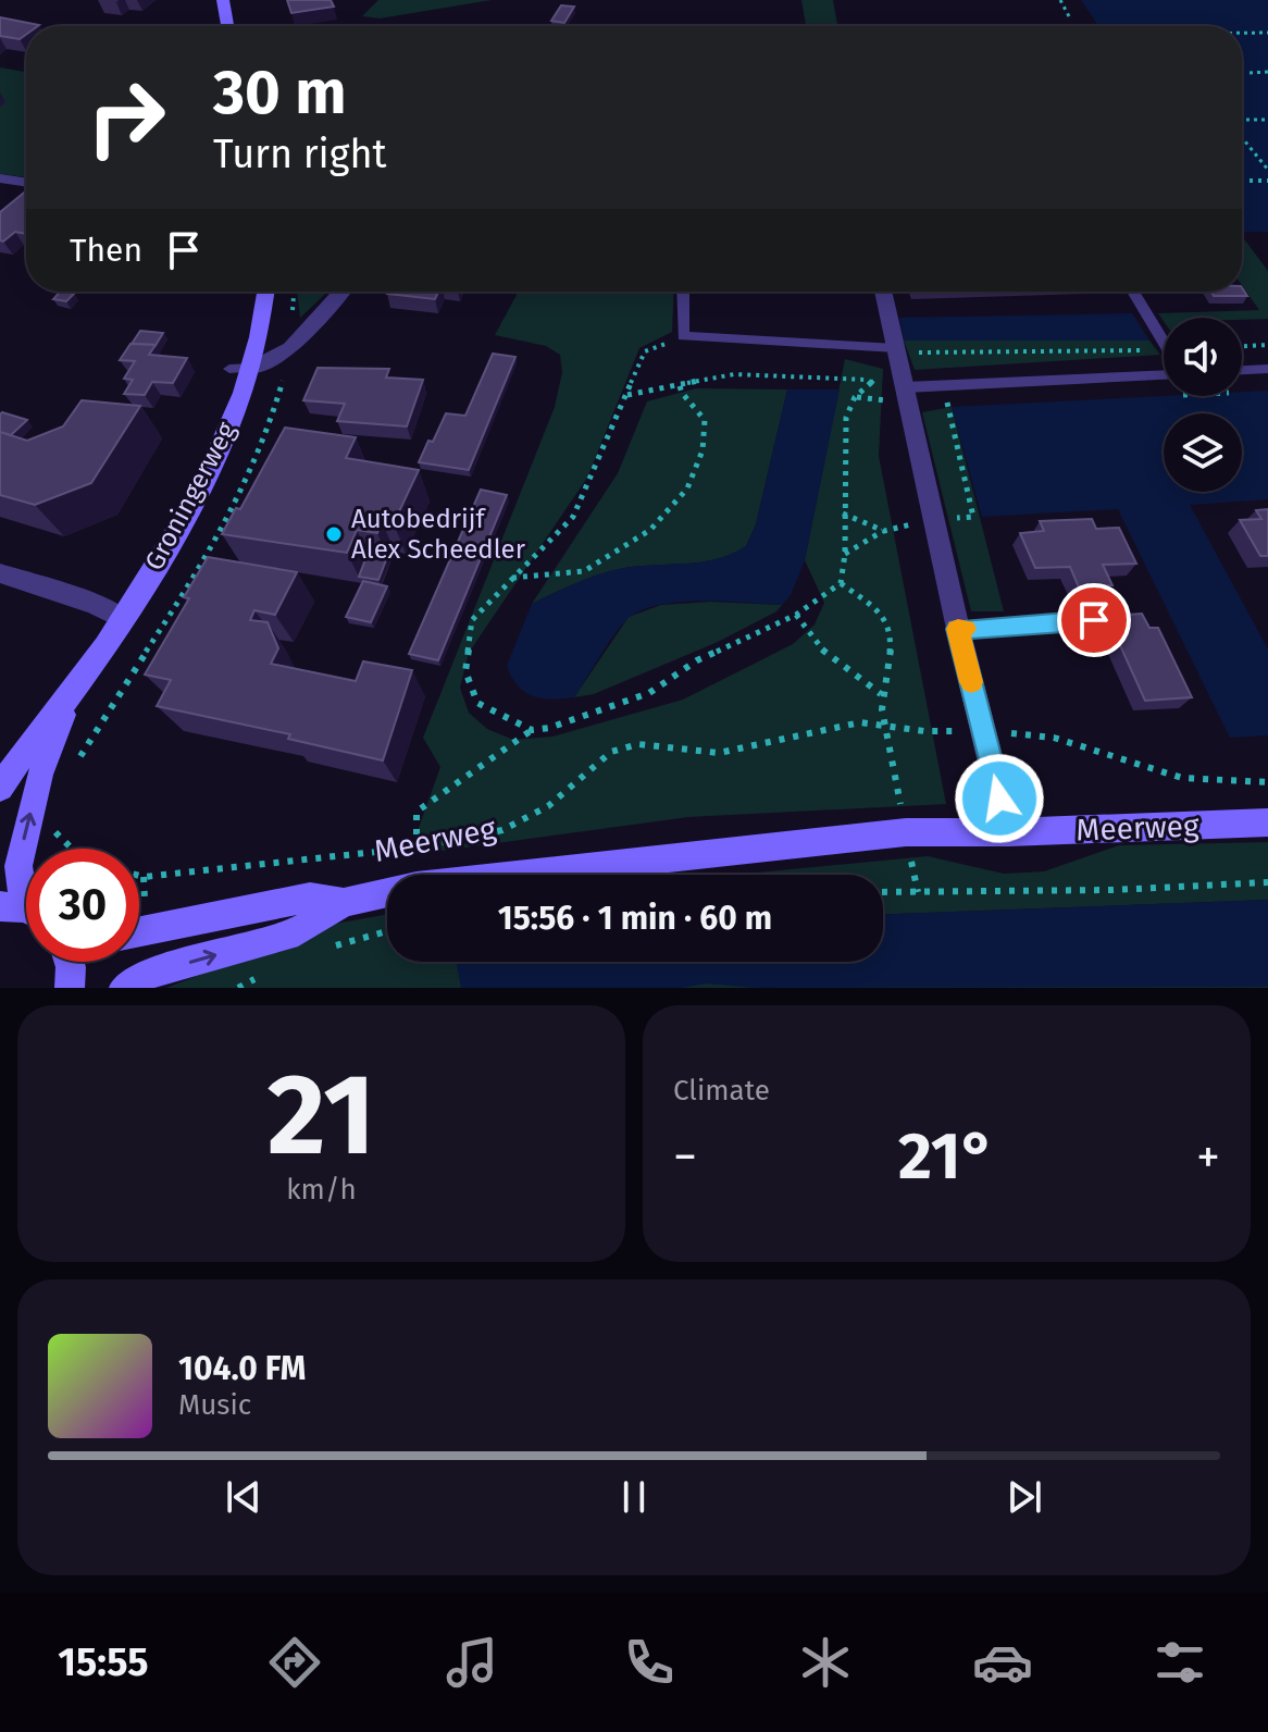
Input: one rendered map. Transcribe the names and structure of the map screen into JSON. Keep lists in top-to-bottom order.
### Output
{
  "streets": {
    "main road": ["Groningerweg", "Meerweg"]
  },
  "places": ["Autobedrijf Alex Scheedler"],
  "page": {
    "turn": ["30 m", "Turn right"],
    "then": "Then",
    "limit": "30",
    "trip": "15:56 · 1 min · 60 m",
    "tile": [
      ["21", "km/h"],
      "Climate"
    ],
    "heat": ["−", "21°", "+"],
    "song": ["104.0 FM", "Music"],
    "tabs": "15:55"
  }
}
